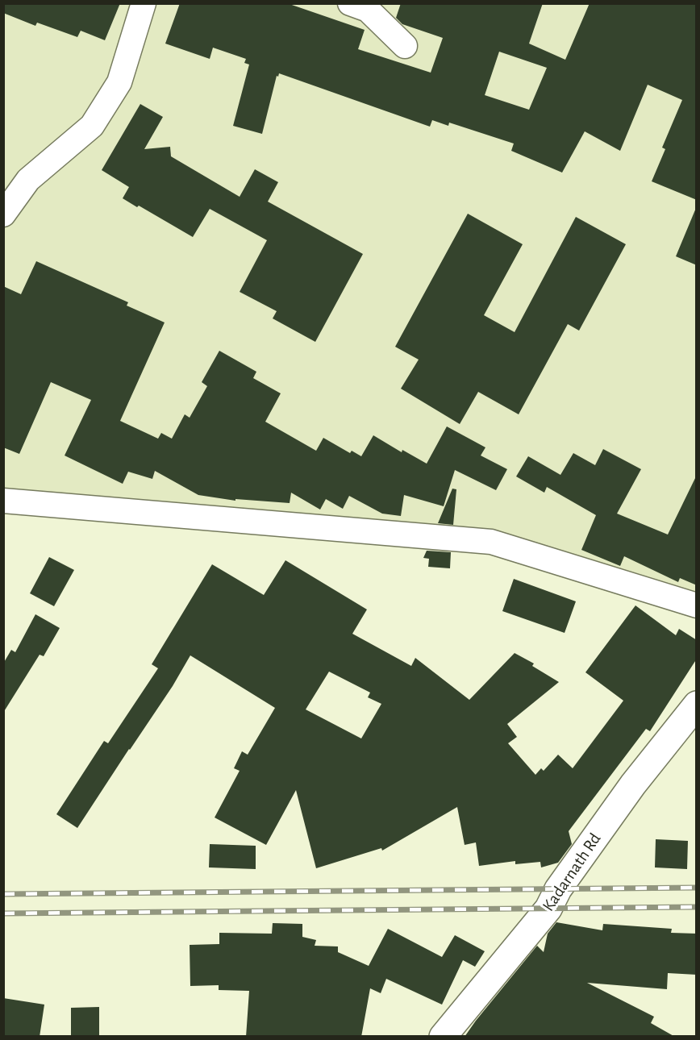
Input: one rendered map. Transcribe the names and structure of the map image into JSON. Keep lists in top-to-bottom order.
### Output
{
  "streets": {
    "main road": ["Kadarnath Rd"]
  }
}
